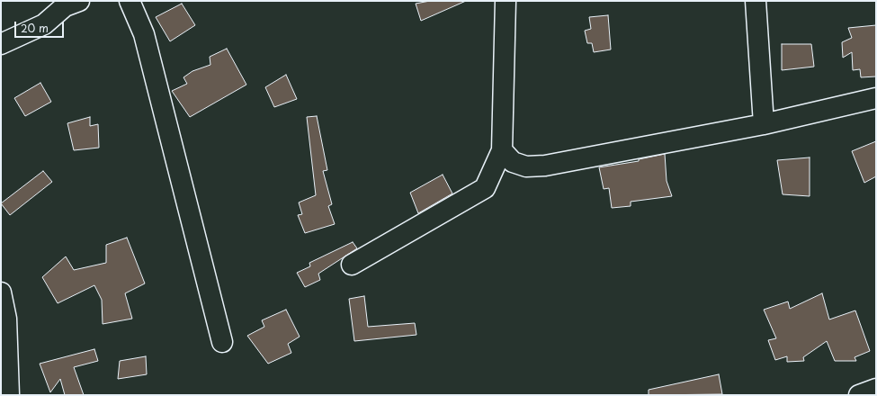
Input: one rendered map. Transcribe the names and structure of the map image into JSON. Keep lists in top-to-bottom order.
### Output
{
  "scale_bar": "20 m"
}
